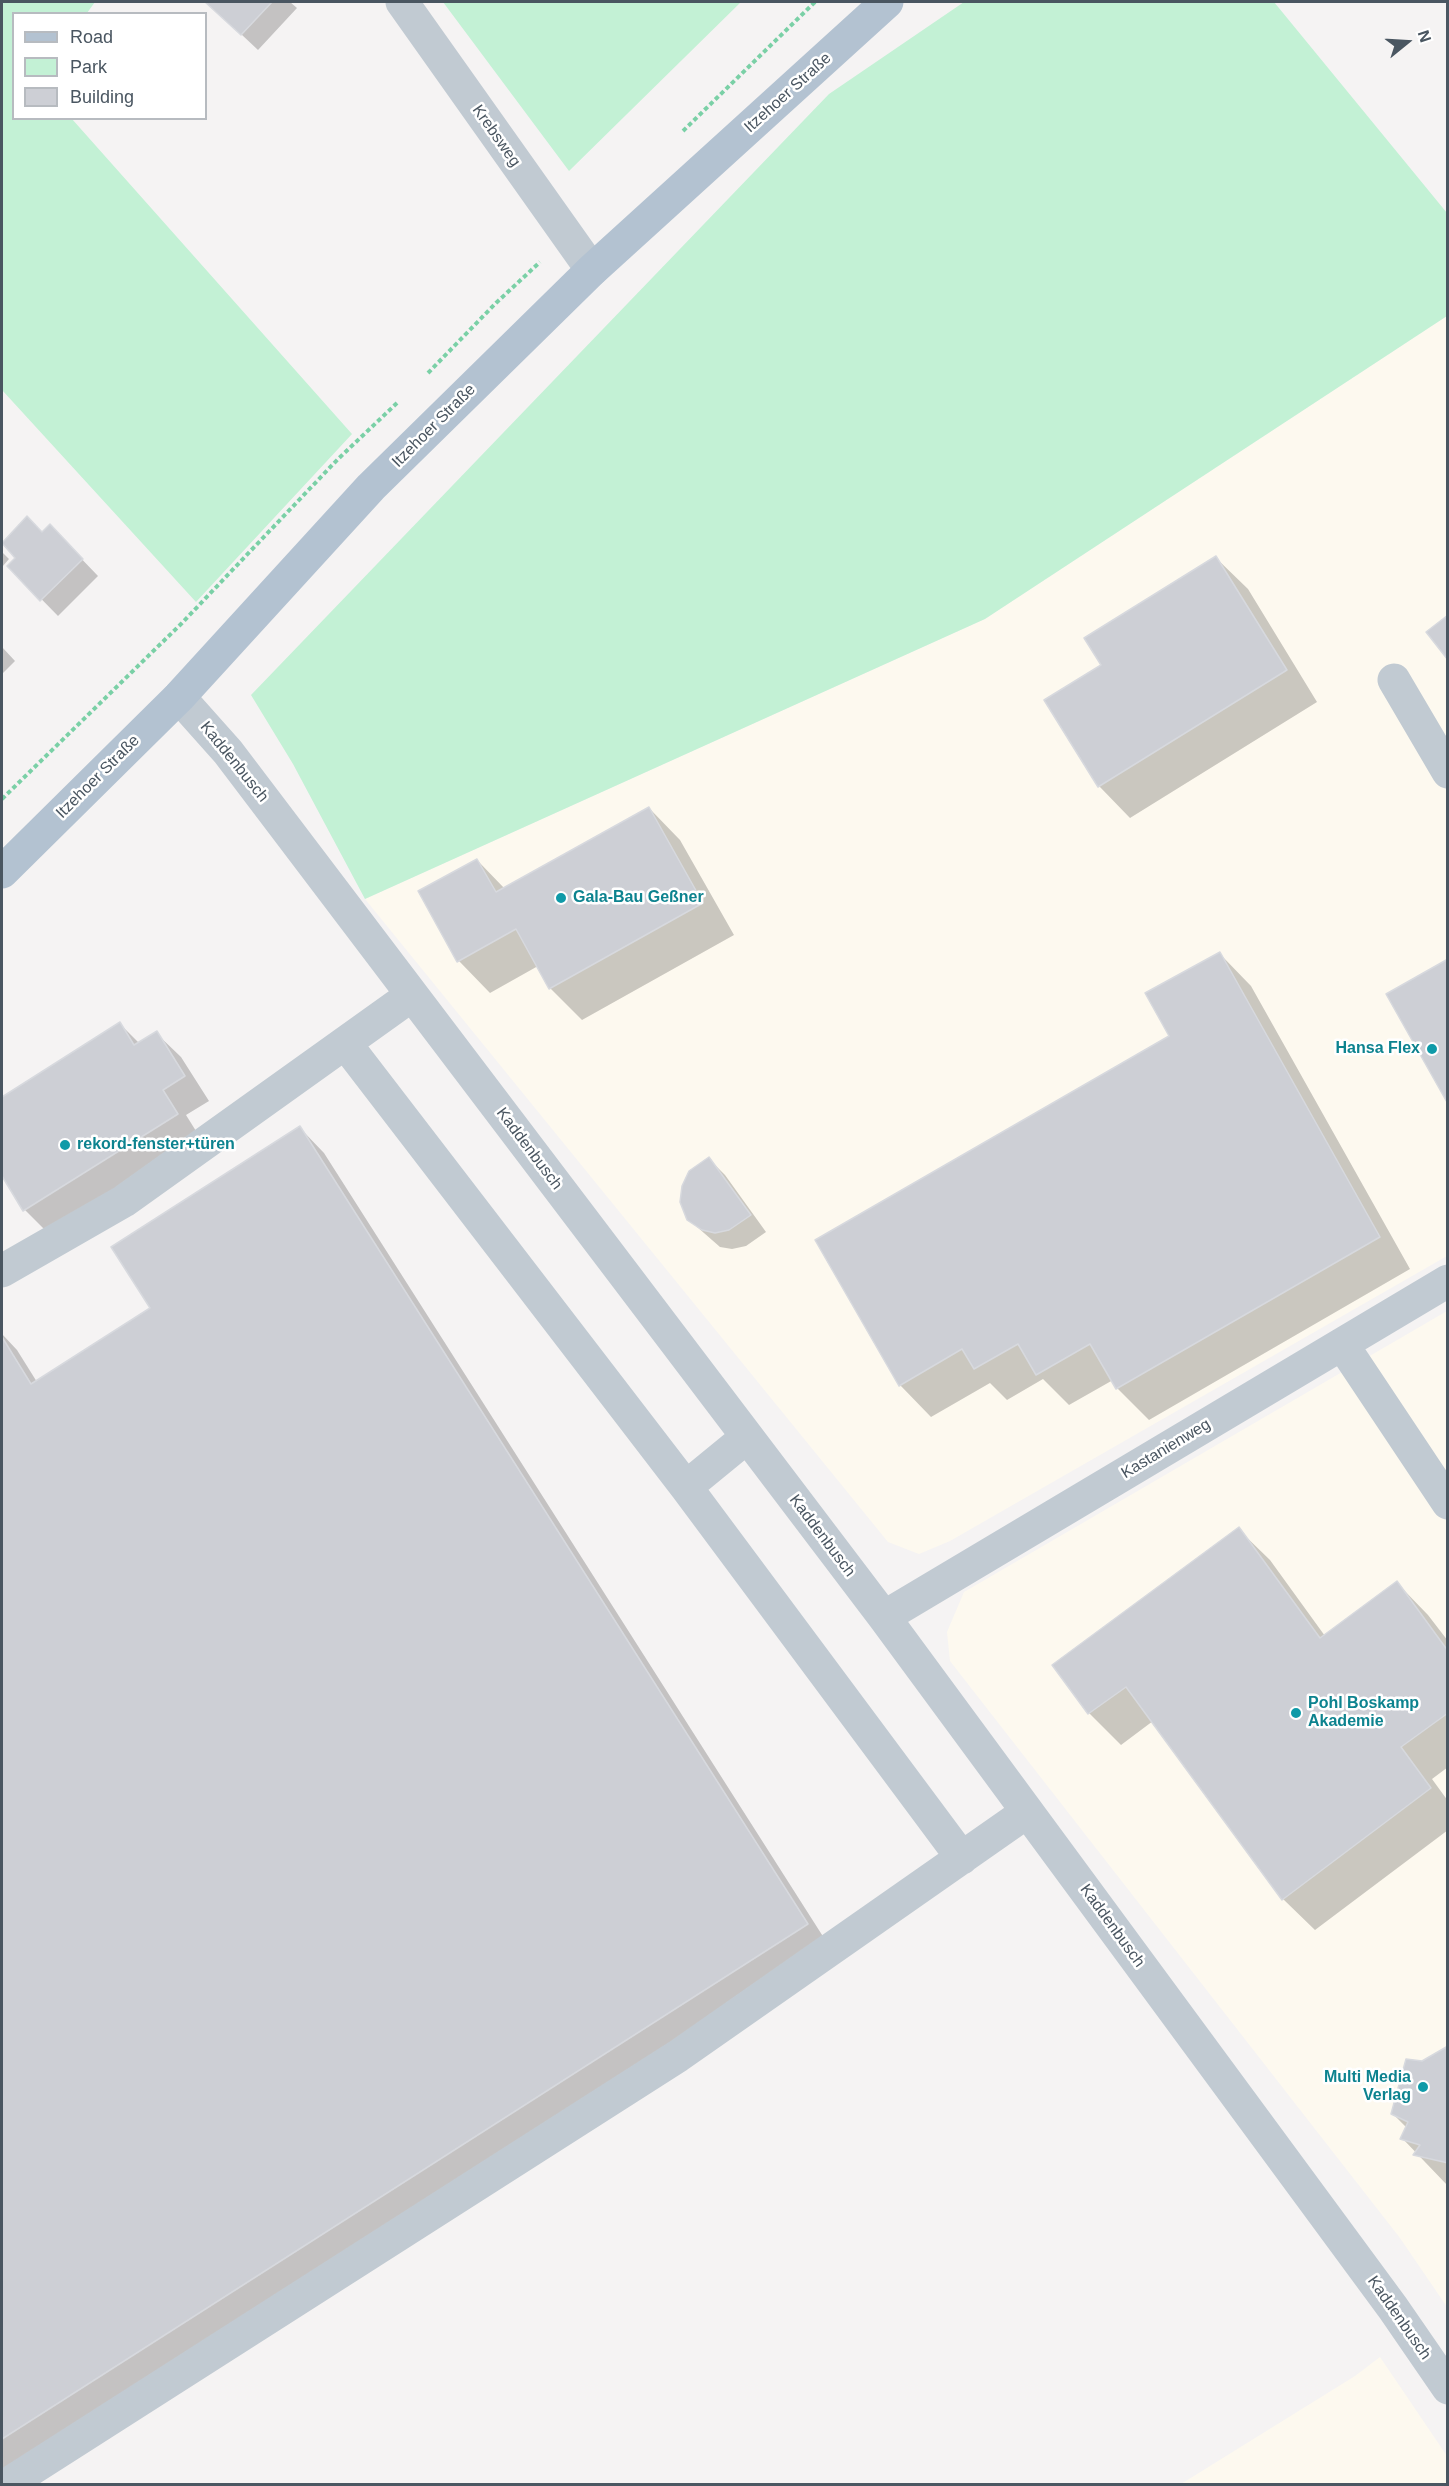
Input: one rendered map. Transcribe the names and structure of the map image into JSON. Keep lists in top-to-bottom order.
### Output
{
  "streets": {
    "main road": ["Itzehoer Straße"],
    "street": ["Krebsweg", "Kaddenbusch", "Kastanienweg"]
  },
  "crossings": [
    ["Itzehoer Straße", "Krebsweg"],
    ["Itzehoer Straße", "Kaddenbusch"],
    ["Kaddenbusch", "Kastanienweg"]
  ],
  "places": [
    "Gala-Bau Geßner",
    "Hansa Flex",
    "rekord-fenster+türen",
    "Pohl Boskamp Akademie",
    "Multi Media Verlag"
  ],
  "legend": ["Road", "Park", "Building"],
  "north": "right"
}
